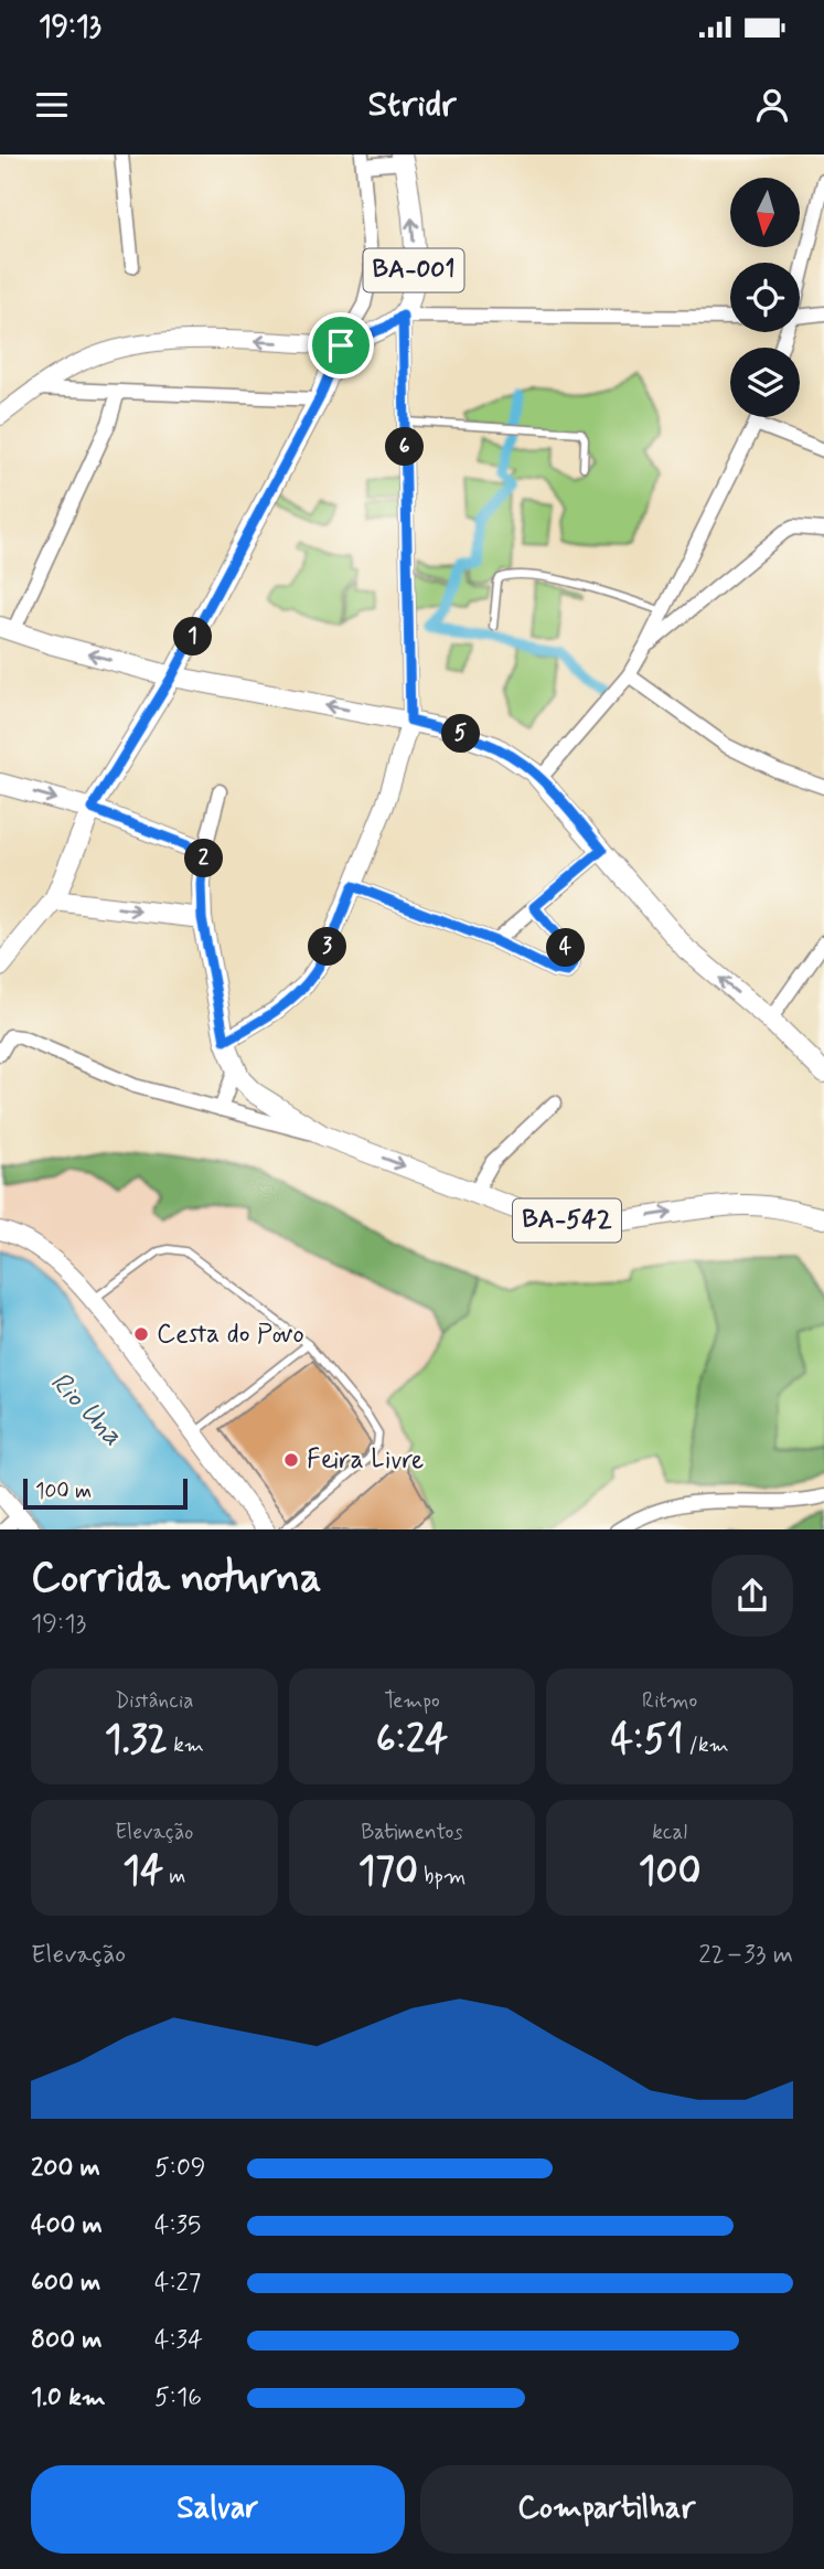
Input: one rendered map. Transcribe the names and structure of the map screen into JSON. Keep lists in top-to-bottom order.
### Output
{
  "streets": {
    "main road": ["BA-001", "BA-542"]
  },
  "water": ["Rio Una"],
  "places": ["Cesta do Povo", "Feira Livre"],
  "scale_bar": "100 m",
  "north": "bottom",
  "page": {
    "status": "19:13",
    "header": "Stridr",
    "pins": [
      "6",
      "1",
      "5",
      "2",
      "3",
      "4"
    ],
    "scale": "100 m",
    "heading": ["Corrida noturna", "19:13"],
    "stats": [
      ["Distância", "1.32 km"],
      ["Tempo", "6:24"],
      ["Ritmo", "4:51 /km"],
      ["Elevação", "14 m"],
      ["Batimentos", "170 bpm"],
      ["kcal", "100"]
    ],
    "chart": ["Elevação", "22–33 m"],
    "list": [
      {
        "name": "200 m",
        "note": "5:09"
      },
      {
        "name": "400 m",
        "note": "4:35"
      },
      {
        "name": "600 m",
        "note": "4:27"
      },
      {
        "name": "800 m",
        "note": "4:34"
      },
      {
        "name": "1.0 km",
        "note": "5:16"
      }
    ],
    "buttons": ["Salvar", "Compartilhar"]
  }
}
